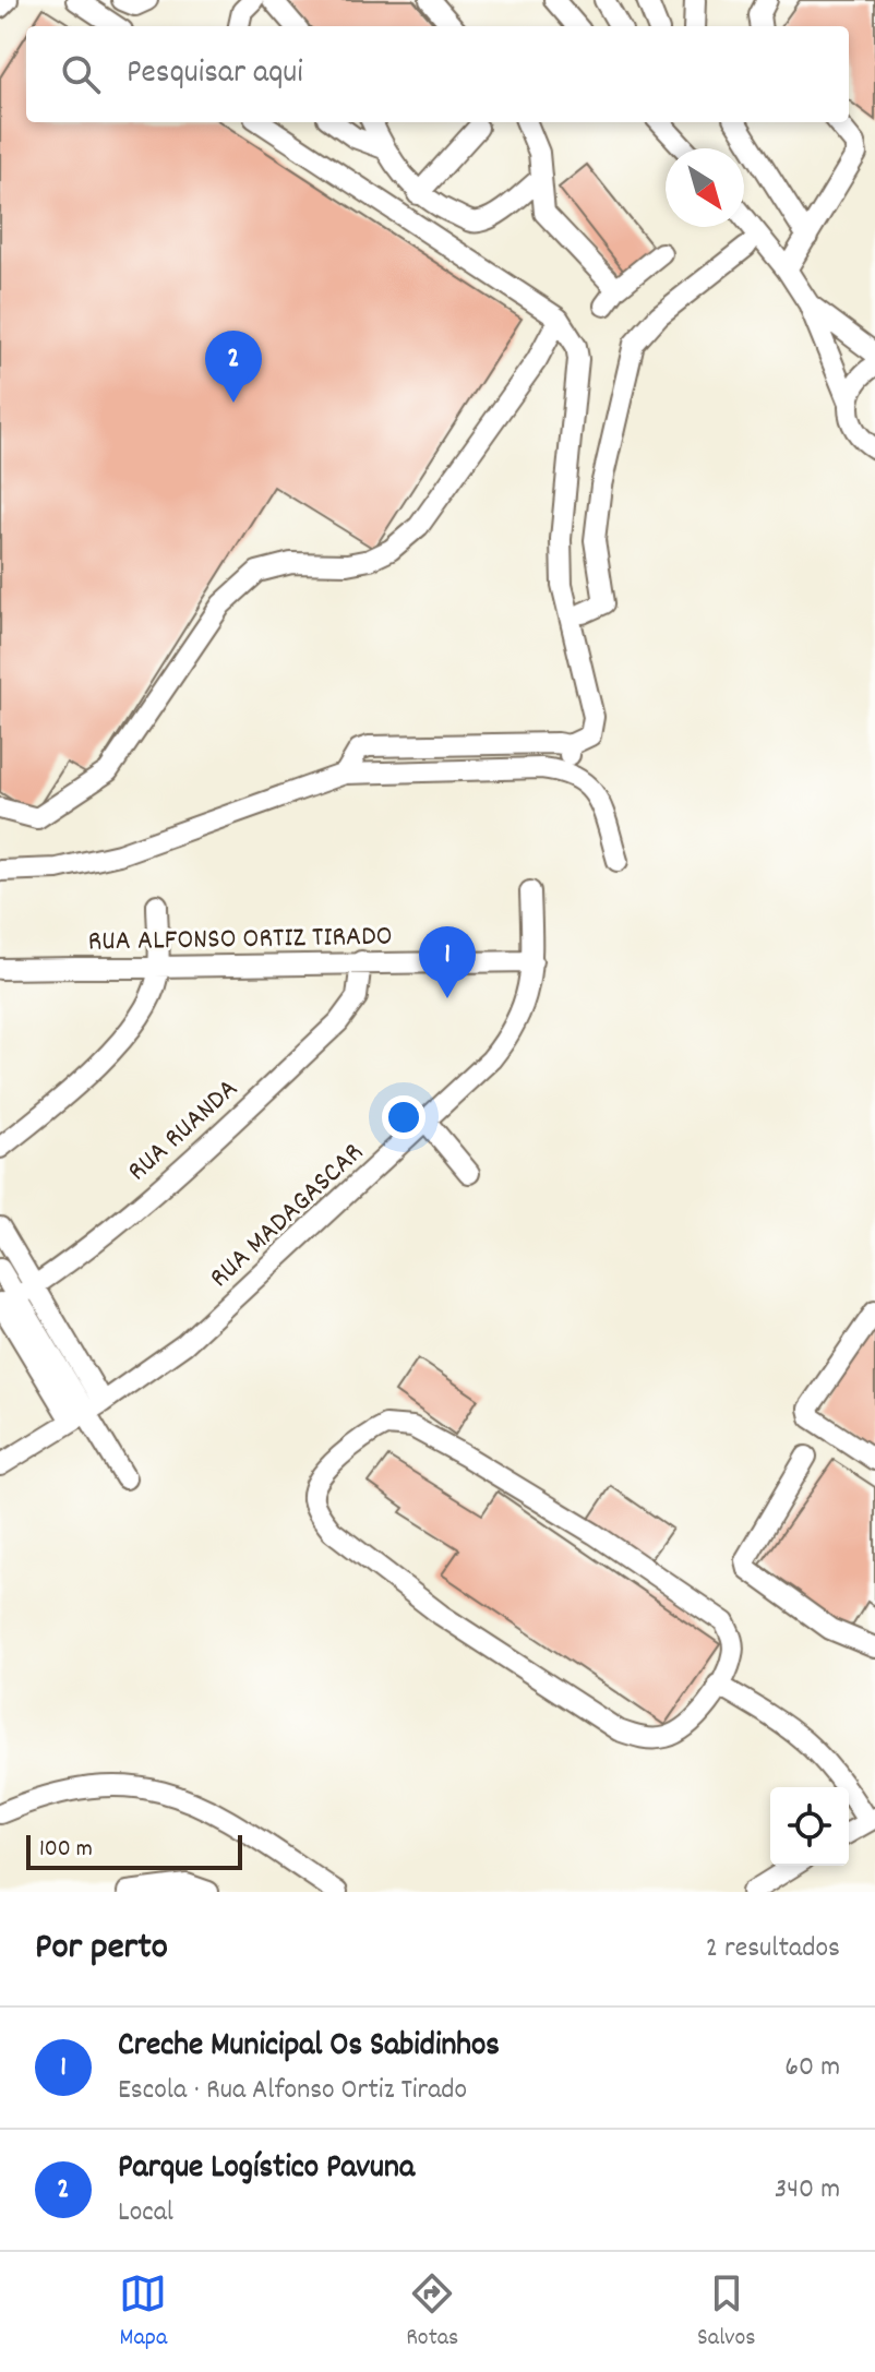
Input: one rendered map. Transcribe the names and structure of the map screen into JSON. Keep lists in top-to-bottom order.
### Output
{
  "streets": {
    "street": ["RUA ALFONSO ORTIZ TIRADO", "RUA RUANDA", "RUA MADAGASCAR"]
  },
  "crossings": [
    ["RUA ALFONSO ORTIZ TIRADO", "RUA RUANDA"],
    ["RUA ALFONSO ORTIZ TIRADO", "RUA MADAGASCAR"]
  ],
  "scale_bar": "100 m",
  "north": "bottom right",
  "page": {
    "search": "Pesquisar aqui",
    "pins": ["2", "1"],
    "scale": "100 m",
    "heading": ["Por perto", "2 resultados"],
    "list": [
      {
        "mark": "1",
        "name": "Creche Municipal Os Sabidinhos",
        "note": "Escola · Rua Alfonso Ortiz Tirado",
        "value": "60 m"
      },
      {
        "mark": "2",
        "name": "Parque Logístico Pavuna",
        "note": "Local",
        "value": "340 m"
      }
    ],
    "nav": ["Mapa", "Rotas", "Salvos"]
  }
}
